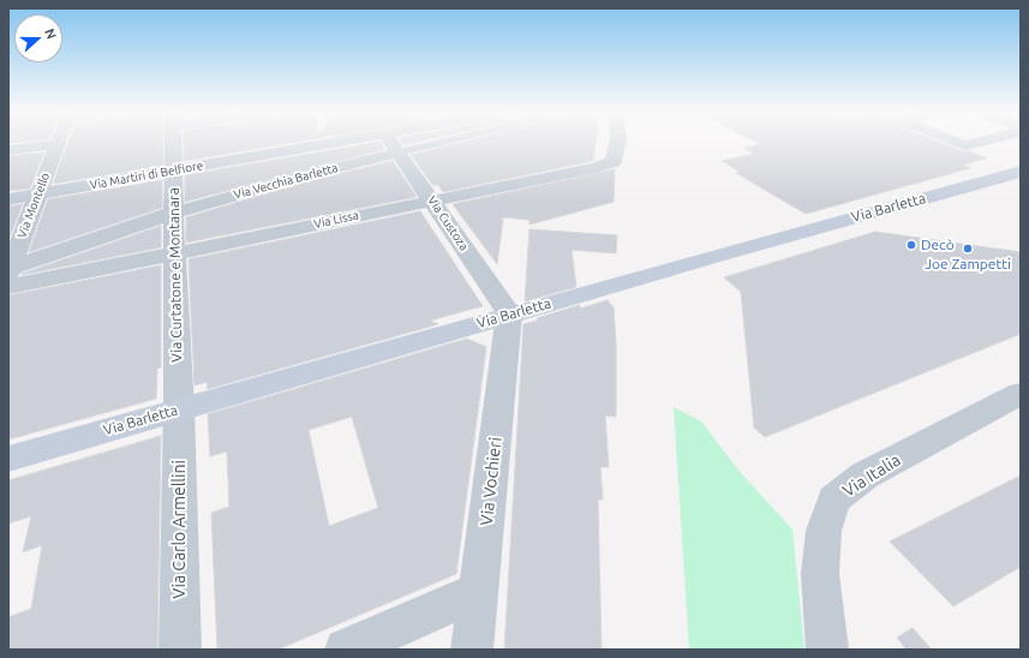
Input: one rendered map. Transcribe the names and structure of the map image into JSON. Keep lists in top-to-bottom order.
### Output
{
  "streets": {
    "main road": ["Via Barletta"],
    "street": [
      "Via Martiri di Belfiore",
      "Via Vecchia Barletta",
      "Via Montello",
      "Via Lissa",
      "Via Custoza",
      "Via Curtatone e Montanara",
      "Via Italia",
      "Via Vochieri",
      "Via Carlo Armellini"
    ]
  },
  "crossings": [
    ["Via Martiri di Belfiore", "Via Montello"],
    ["Via Martiri di Belfiore", "Via Curtatone e Montanara"],
    ["Via Vecchia Barletta", "Via Montello"],
    ["Via Vecchia Barletta", "Via Lissa"],
    ["Via Vecchia Barletta", "Via Custoza"],
    ["Via Vecchia Barletta", "Via Curtatone e Montanara"],
    ["Via Montello", "Via Lissa"],
    ["Via Barletta", "Via Custoza"],
    ["Via Barletta", "Via Curtatone e Montanara"],
    ["Via Barletta", "Via Vochieri"],
    ["Via Barletta", "Via Carlo Armellini"],
    ["Via Lissa", "Via Custoza"],
    ["Via Lissa", "Via Curtatone e Montanara"],
    ["Via Custoza", "Via Vochieri"],
    ["Via Curtatone e Montanara", "Via Carlo Armellini"]
  ],
  "places": ["Decò", "Joe Zampetti"],
  "north": "right"
}
